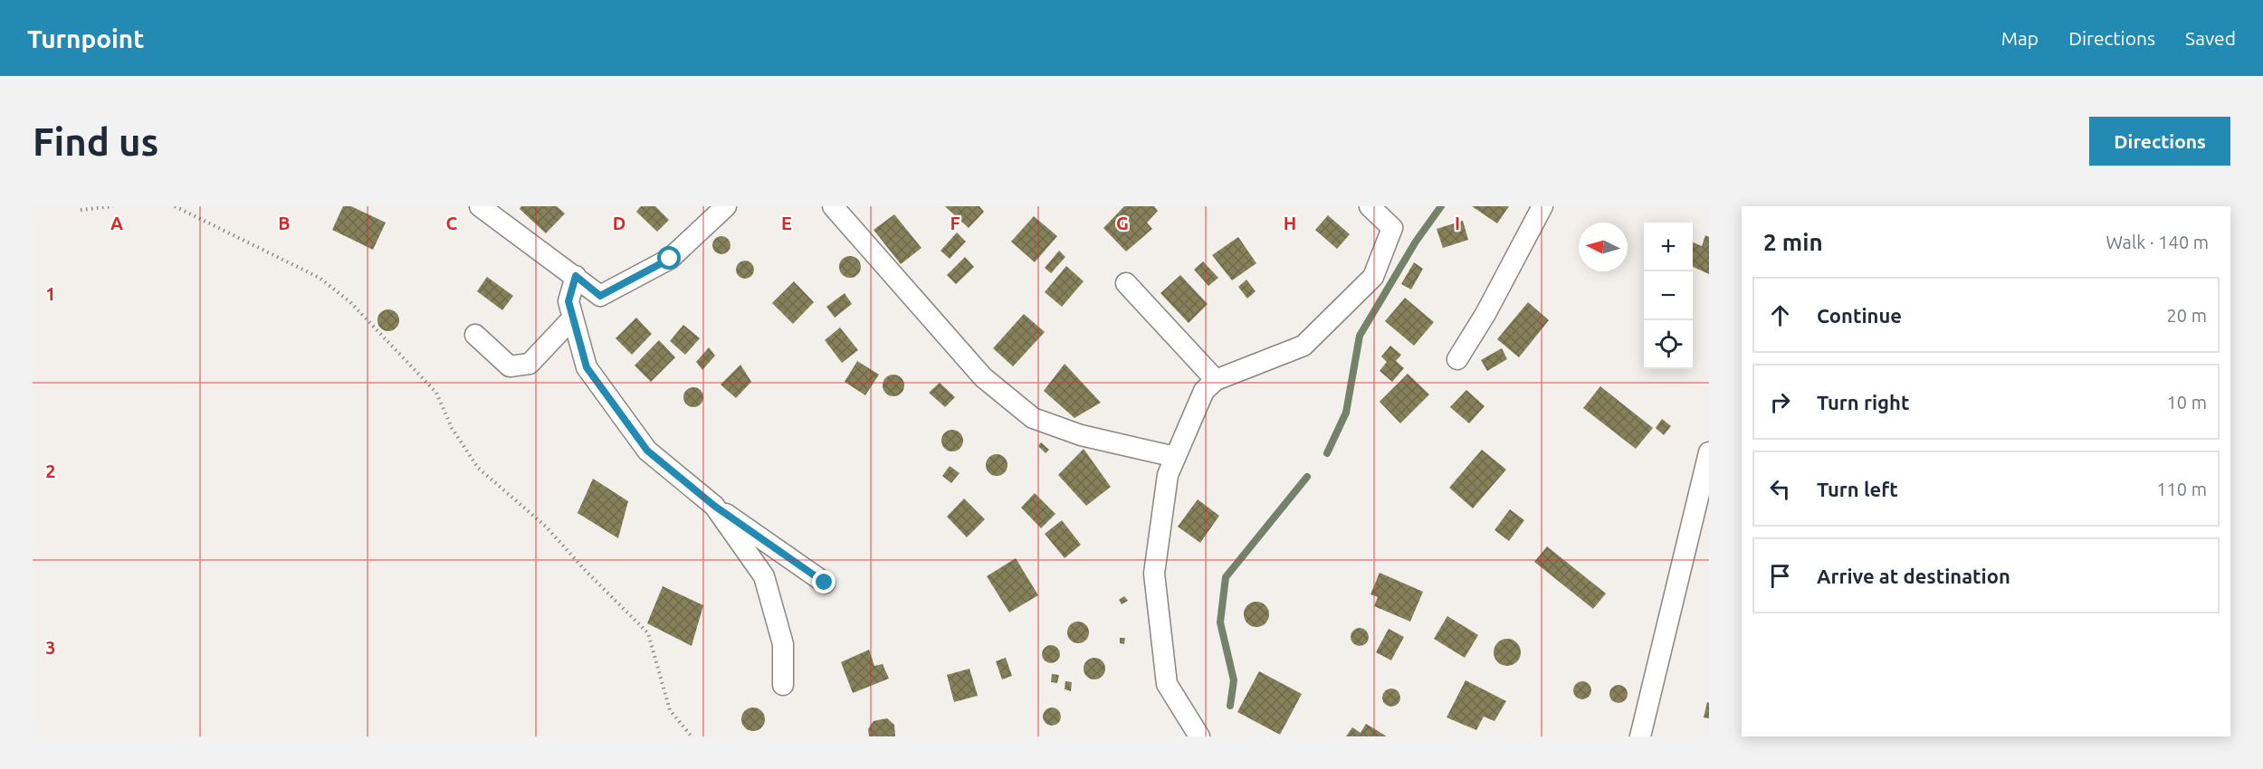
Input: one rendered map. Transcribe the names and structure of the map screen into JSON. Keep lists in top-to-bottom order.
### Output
{
  "north": "left",
  "page": {
    "header": "Turnpoint",
    "nav": ["Map", "Directions", "Saved"],
    "buttons": "Directions",
    "title": "Find us",
    "heading": ["2 min", "Walk · 140 m"],
    "map_buttons": ["+", "−"],
    "list": [
      ["Continue", "20 m"],
      ["Turn right", "10 m"],
      ["Turn left", "110 m"],
      "Arrive at destination"
    ]
  },
  "grid": {
    "columns": [
      "A",
      "B",
      "C",
      "D",
      "E",
      "F",
      "G",
      "H",
      "I"
    ],
    "rows": ["1", "2", "3"]
  }
}
